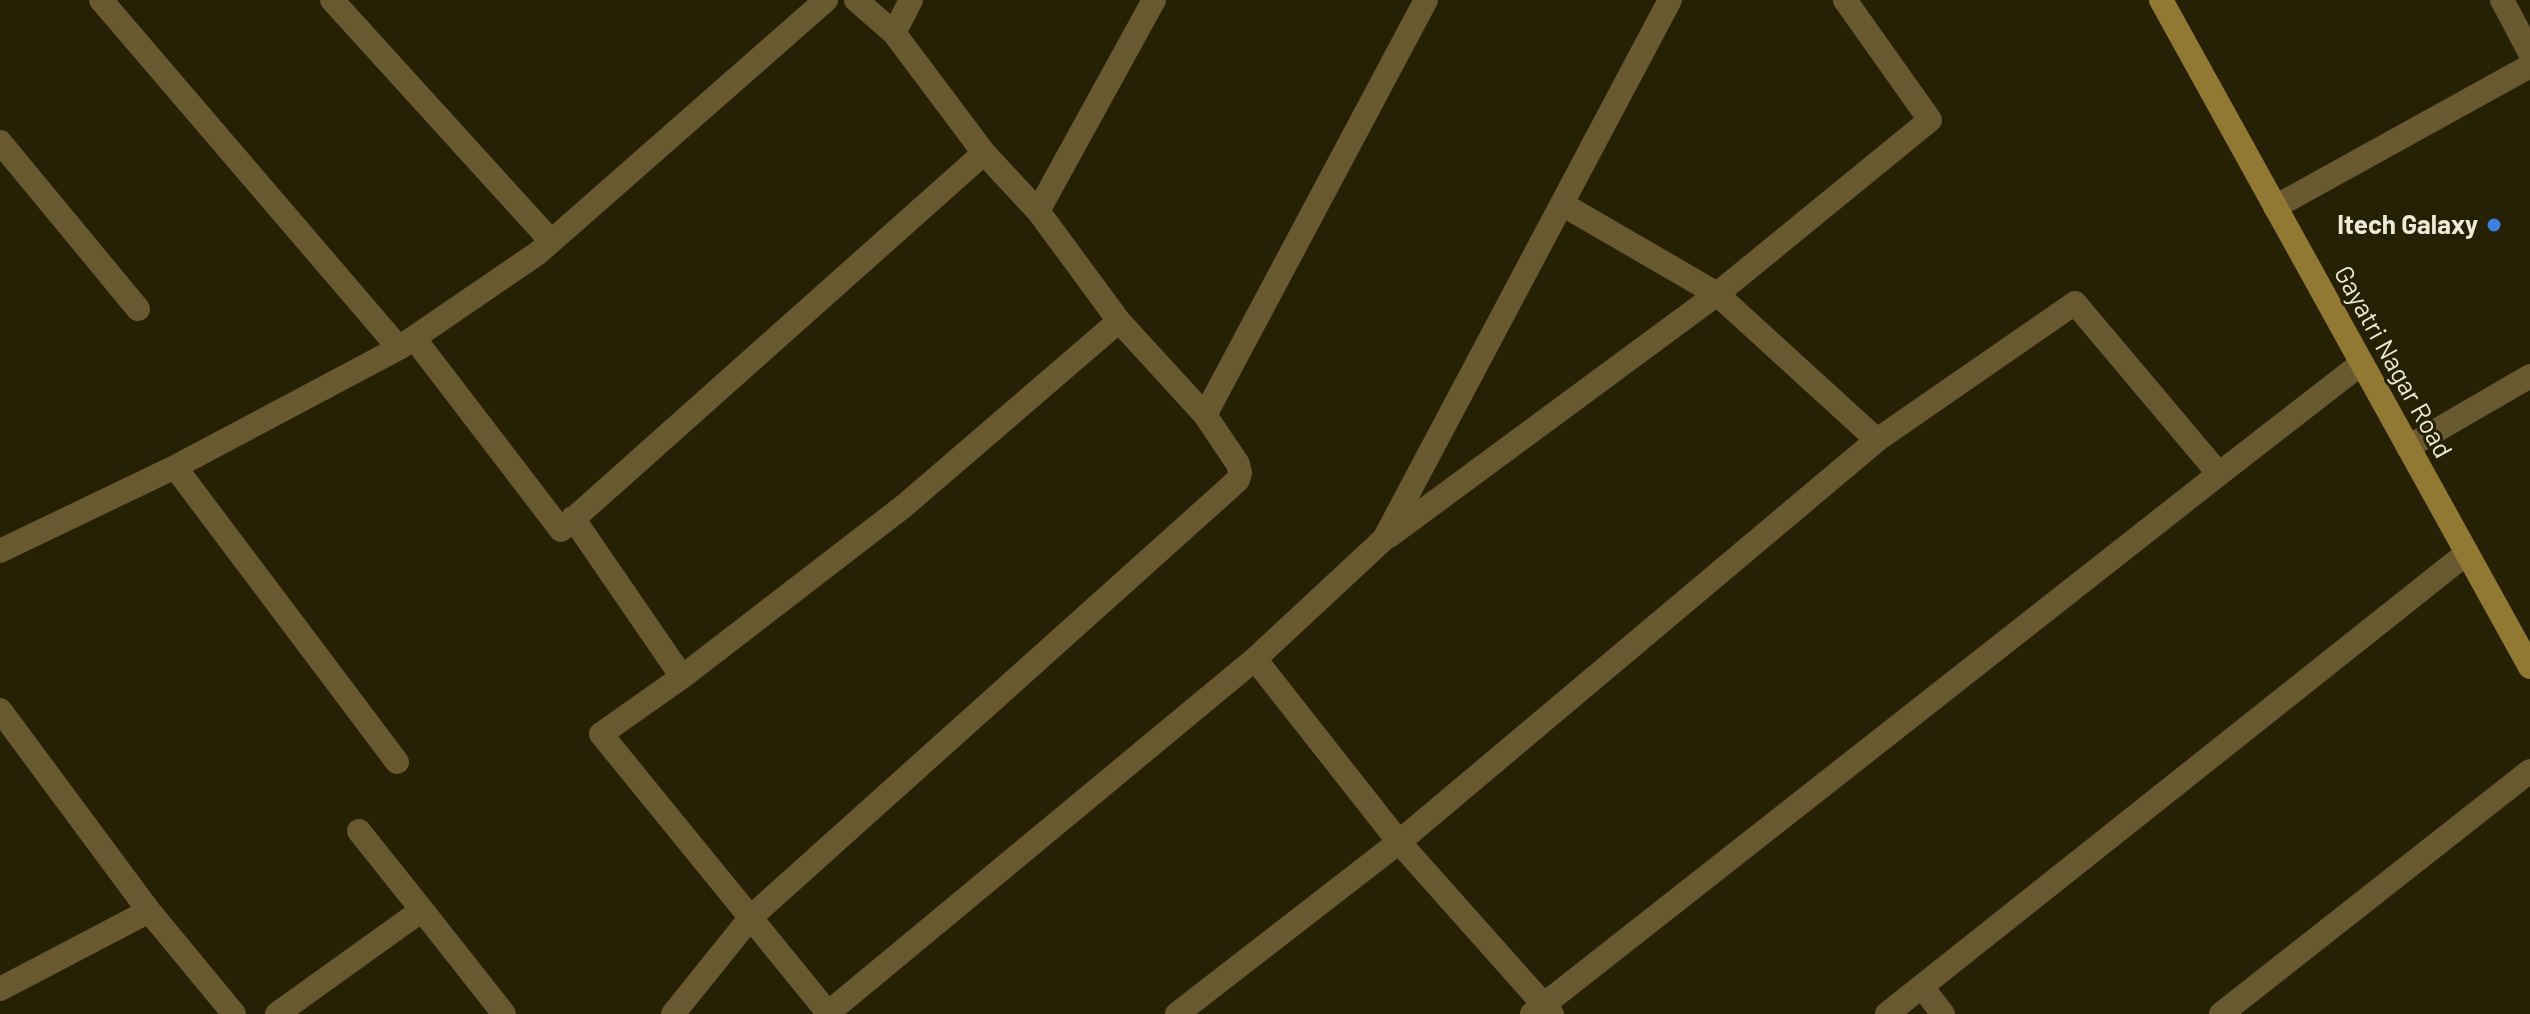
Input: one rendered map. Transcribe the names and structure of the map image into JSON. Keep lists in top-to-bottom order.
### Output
{
  "streets": {
    "street": ["Gayatri Nagar Road"]
  },
  "places": ["Itech Galaxy"]
}
